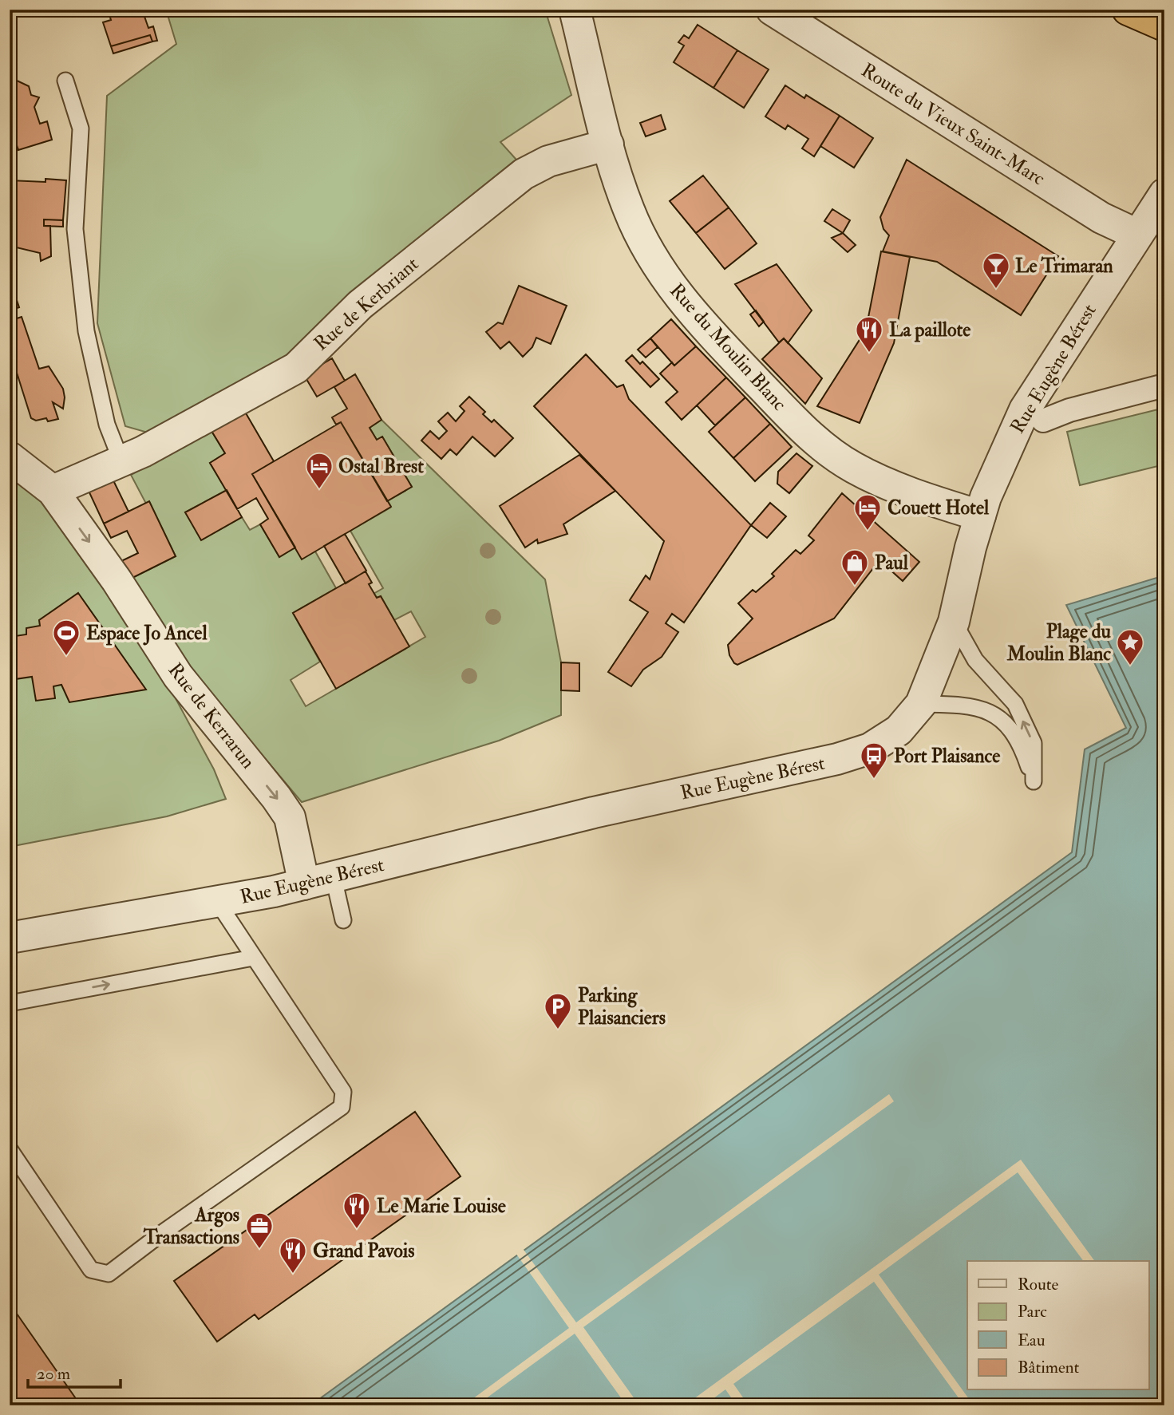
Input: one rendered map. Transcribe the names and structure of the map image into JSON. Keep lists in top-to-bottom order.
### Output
{
  "streets": {
    "street": [
      "Route du Vieux Saint-Marc",
      "Rue de Kerbriant",
      "Rue du Moulin Blanc",
      "Rue Eugène Bérest",
      "Rue de Kerrarun"
    ]
  },
  "crossings": [
    ["Route du Vieux Saint-Marc", "Rue Eugène Bérest"],
    ["Rue de Kerbriant", "Rue du Moulin Blanc"],
    ["Rue de Kerbriant", "Rue de Kerrarun"],
    ["Rue du Moulin Blanc", "Rue Eugène Bérest"],
    ["Rue Eugène Bérest", "Rue de Kerrarun"]
  ],
  "one_way": ["Rue de Kerrarun"],
  "places": {
    "bar": ["Le Trimaran"],
    "restaurant": ["La paillote", "Le Marie Louise", "Grand Pavois"],
    "hotel": ["Ostal Brest", "Couett Hotel"],
    "shop": ["Paul"],
    "sports": ["Espace Jo Ancel"],
    "place": ["Plage du Moulin Blanc"],
    "bus stop": ["Port Plaisance"],
    "parking": ["Parking Plaisanciers"],
    "office": ["Argos Transactions"]
  },
  "legend": [
    "Route",
    "Parc",
    "Eau",
    "Bâtiment"
  ],
  "scale_bar": "20 m"
}
